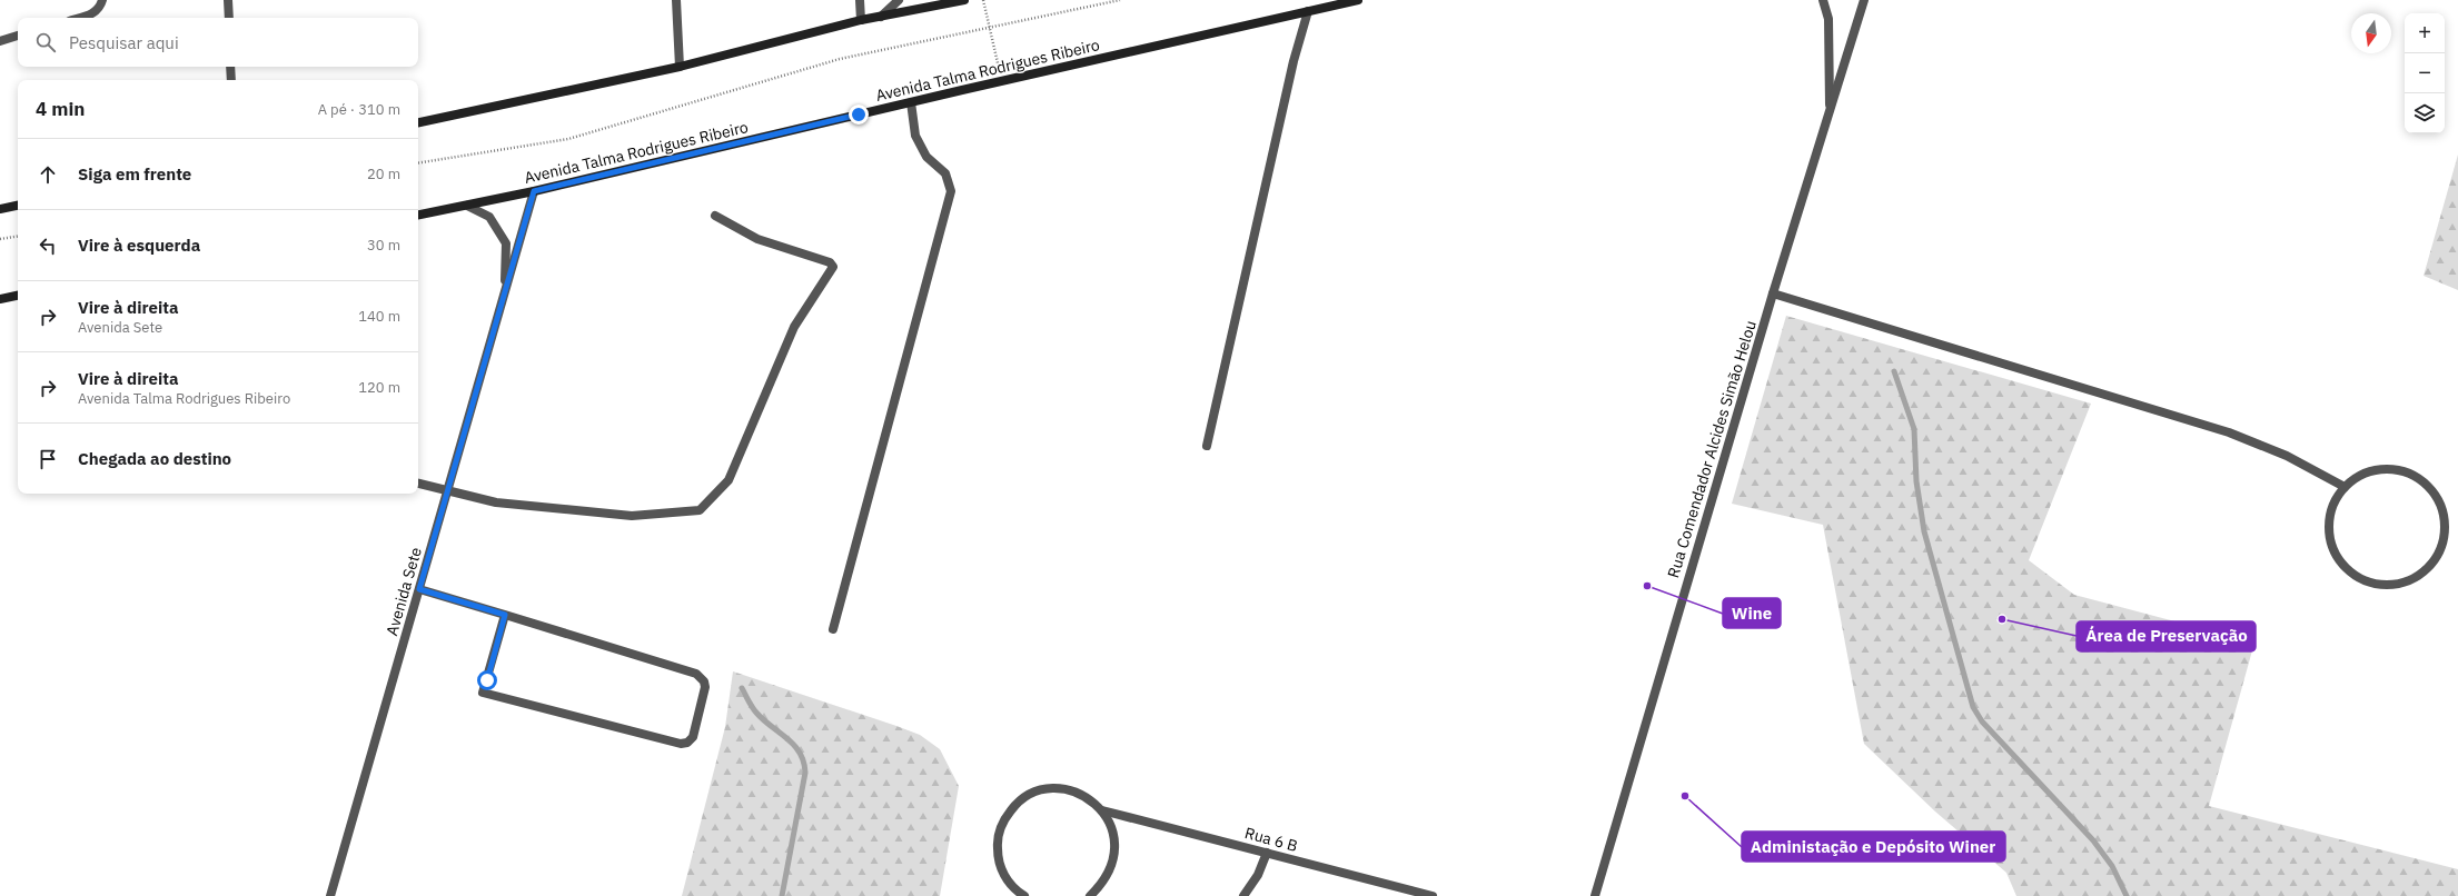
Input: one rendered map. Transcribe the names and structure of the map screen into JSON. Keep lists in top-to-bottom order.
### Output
{
  "streets": {
    "main road": ["Avenida Talma Rodrigues Ribeiro"],
    "street": ["Rua Comendador Alcides Simão Helou", "Avenida Sete", "Rua 6 B"]
  },
  "crossings": [
    ["Avenida Talma Rodrigues Ribeiro", "Avenida Sete"]
  ],
  "places": ["Wine", "Área de Preservação", "Administação e Depósito Winer"],
  "north": "bottom",
  "page": {
    "map_buttons": ["+", "−"],
    "search": "Pesquisar aqui",
    "heading": ["4 min", "A pé · 310 m"],
    "list": [
      ["Siga em frente", "20 m"],
      ["Vire à esquerda", "30 m"],
      ["Vire à direita", "Avenida Sete", "140 m"],
      ["Vire à direita", "Avenida Talma Rodrigues Ribeiro", "120 m"],
      "Chegada ao destino"
    ]
  }
}
